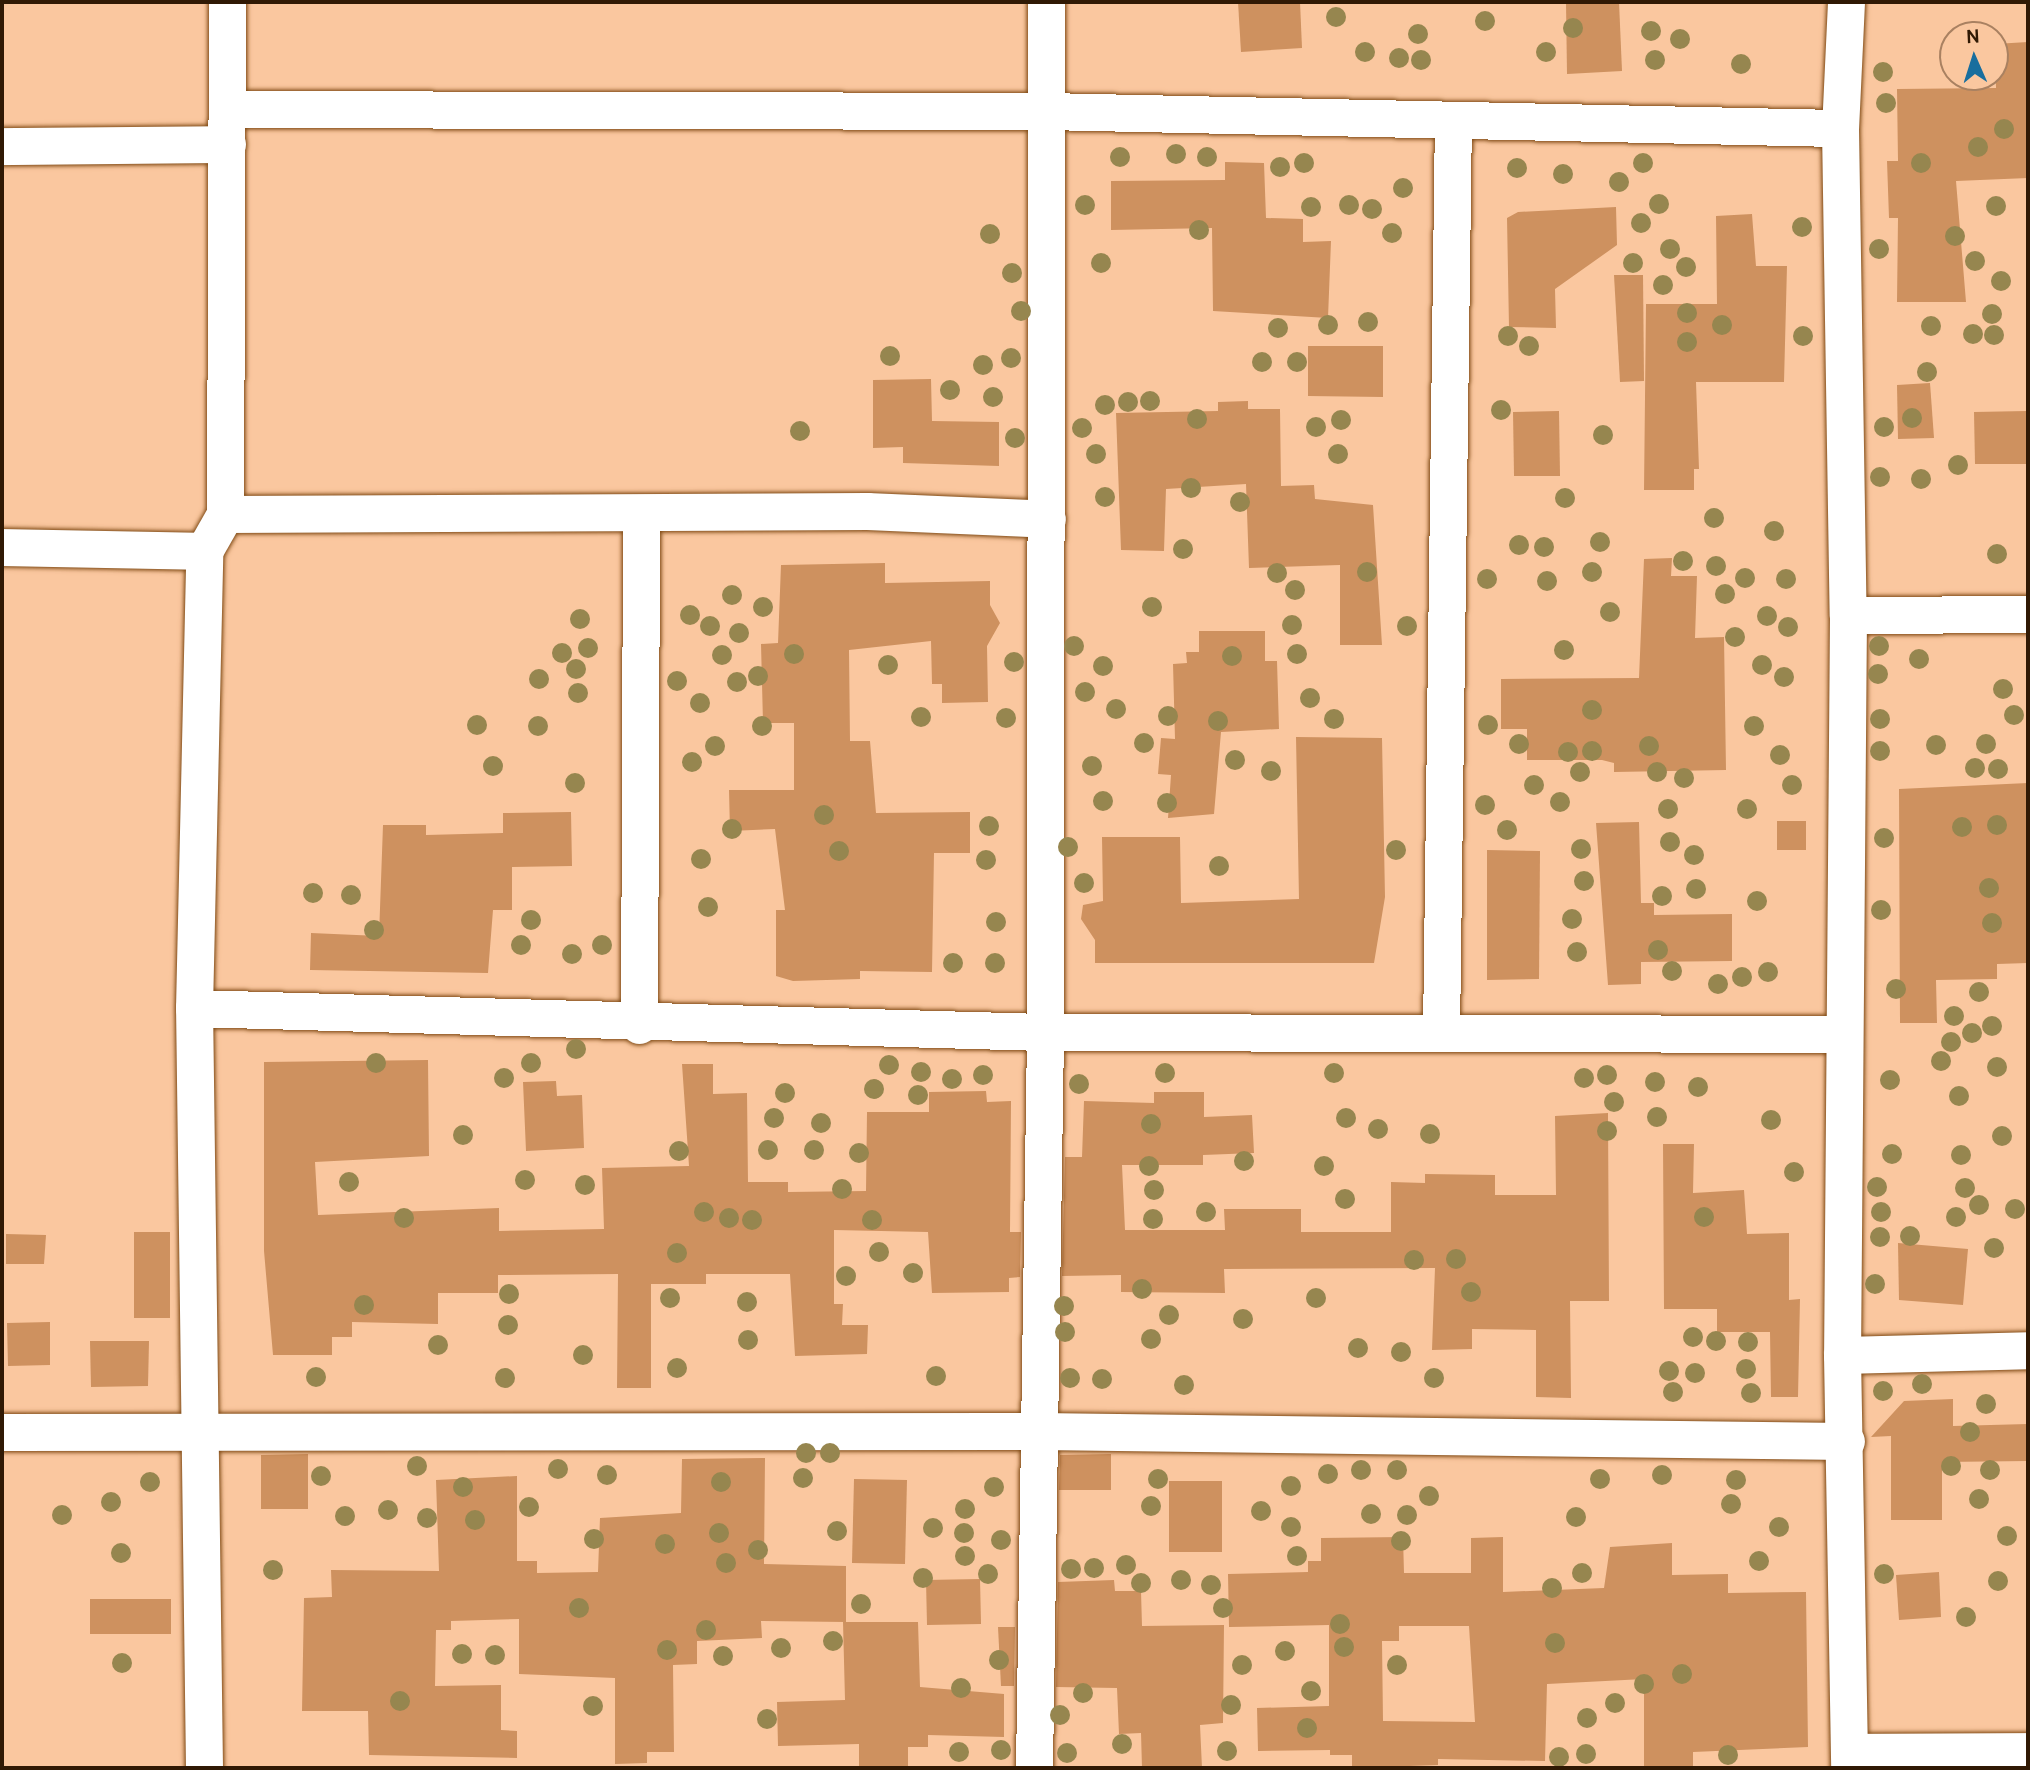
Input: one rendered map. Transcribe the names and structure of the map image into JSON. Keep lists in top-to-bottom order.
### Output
{
  "north": "top"
}
